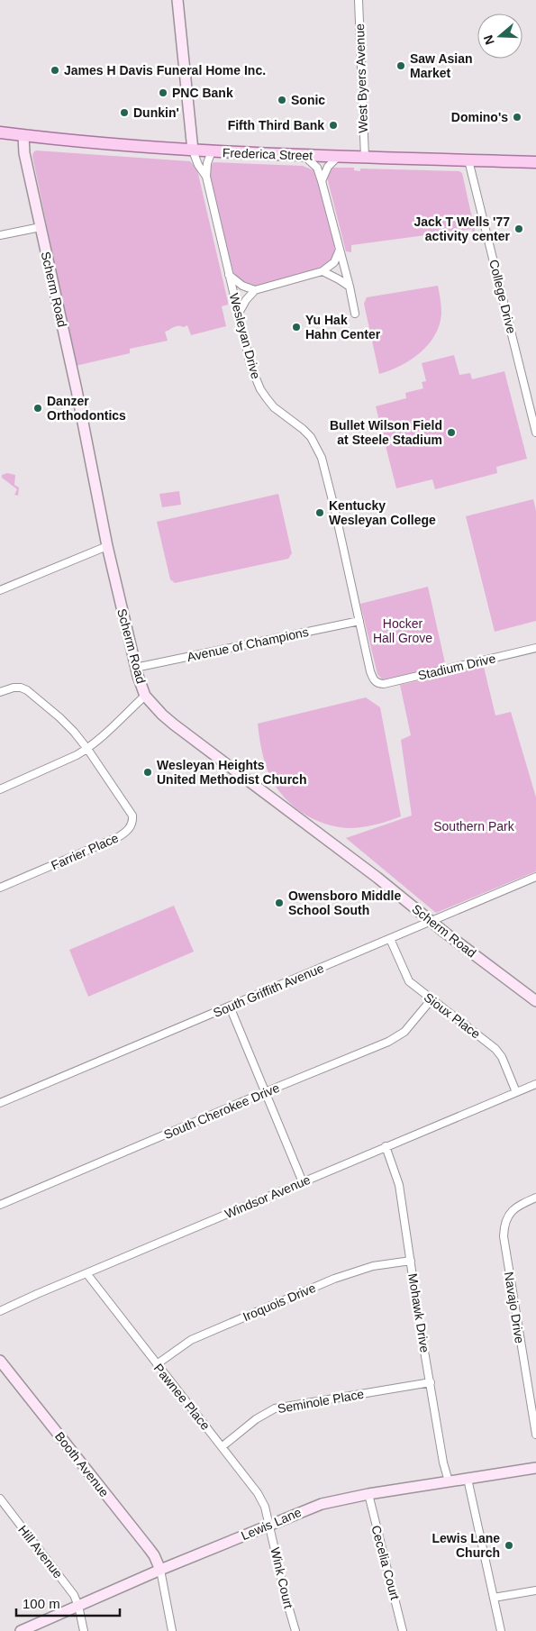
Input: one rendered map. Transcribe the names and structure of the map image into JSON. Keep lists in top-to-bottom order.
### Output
{
  "streets": {
    "main road": ["Frederica Street"],
    "street": [
      "West Byers Avenue",
      "Scherm Road",
      "College Drive",
      "Wesleyan Drive",
      "Avenue of Champions",
      "Stadium Drive",
      "Farrier Place",
      "South Griffith Avenue",
      "Sioux Place",
      "South Cherokee Drive",
      "Windsor Avenue",
      "Iroquois Drive",
      "Navajo Drive",
      "Mohawk Drive",
      "Pawnee Place",
      "Seminole Place",
      "Booth Avenue",
      "Lewis Lane",
      "Hill Avenue",
      "Cecelia Court",
      "Wink Court"
    ]
  },
  "crossings": [
    ["West Byers Avenue", "Frederica Street"],
    ["Frederica Street", "Scherm Road"],
    ["Frederica Street", "College Drive"],
    ["Frederica Street", "Wesleyan Drive"],
    ["Scherm Road", "Avenue of Champions"],
    ["Scherm Road", "South Griffith Avenue"],
    ["Wesleyan Drive", "Avenue of Champions"],
    ["Wesleyan Drive", "Stadium Drive"],
    ["South Griffith Avenue", "Sioux Place"],
    ["Sioux Place", "South Cherokee Drive"],
    ["Sioux Place", "Windsor Avenue"],
    ["Windsor Avenue", "Mohawk Drive"],
    ["Windsor Avenue", "Pawnee Place"],
    ["Iroquois Drive", "Mohawk Drive"],
    ["Iroquois Drive", "Pawnee Place"],
    ["Mohawk Drive", "Seminole Place"],
    ["Mohawk Drive", "Lewis Lane"],
    ["Pawnee Place", "Seminole Place"],
    ["Pawnee Place", "Lewis Lane"],
    ["Pawnee Place", "Wink Court"],
    ["Booth Avenue", "Lewis Lane"],
    ["Lewis Lane", "Hill Avenue"],
    ["Lewis Lane", "Cecelia Court"],
    ["Lewis Lane", "Wink Court"]
  ],
  "parks": ["Hocker Hall Grove", "Southern Park"],
  "places": [
    "Saw Asian Market",
    "James H Davis Funeral Home Inc.",
    "PNC Bank",
    "Sonic",
    "Dunkin'",
    "Domino's",
    "Fifth Third Bank",
    "Jack T Wells '77 activity center",
    "Yu Hak Hahn Center",
    "Danzer Orthodontics",
    "Bullet Wilson Field at Steele Stadium",
    "Kentucky Wesleyan College",
    "Wesleyan Heights United Methodist Church",
    "Owensboro Middle School South",
    "Lewis Lane Church"
  ],
  "scale_bar": "100 m",
  "north": "left"
}
